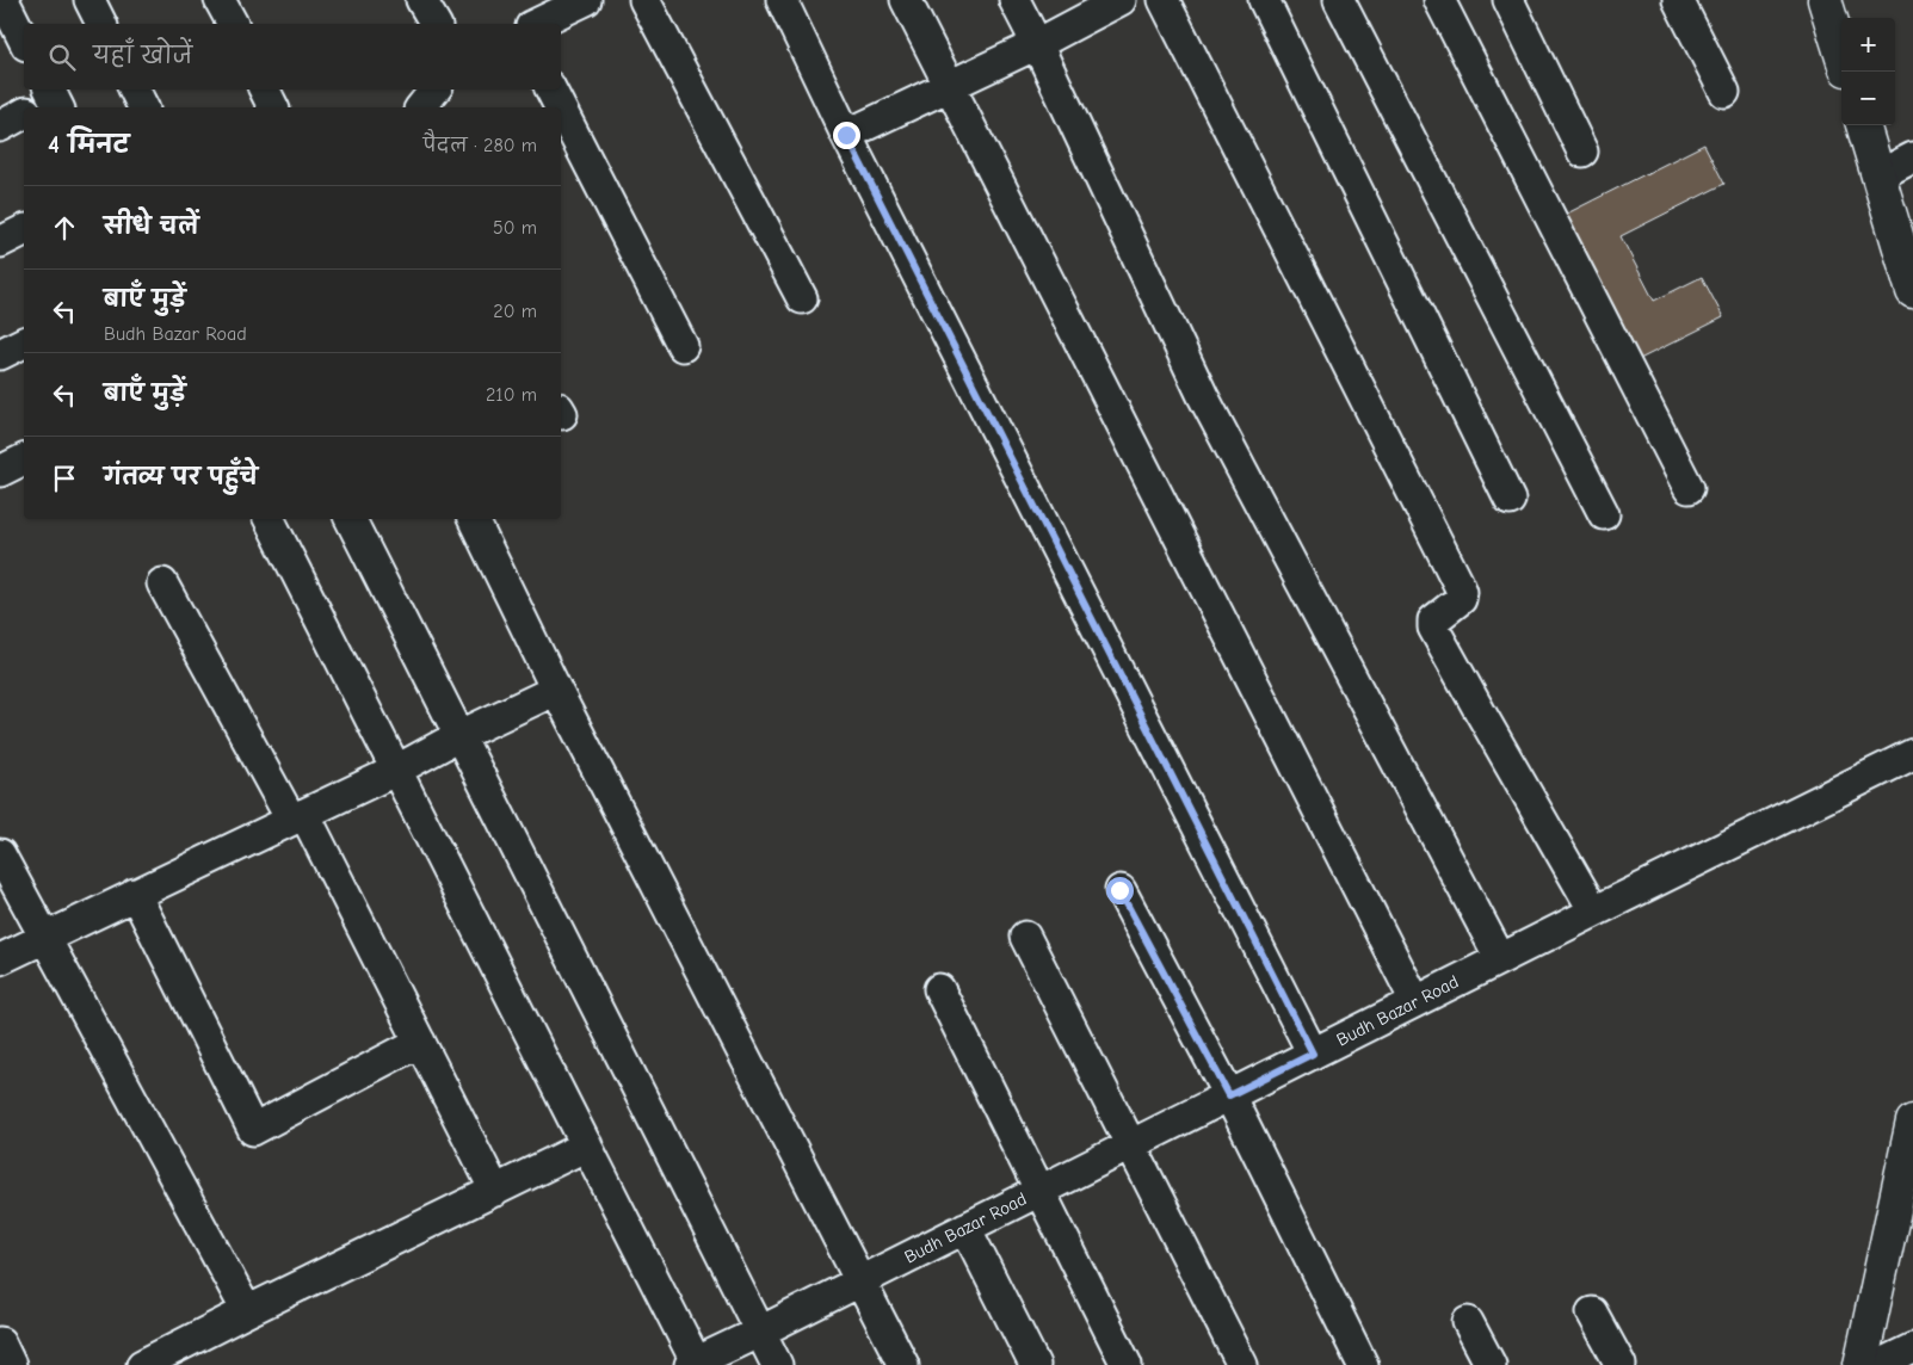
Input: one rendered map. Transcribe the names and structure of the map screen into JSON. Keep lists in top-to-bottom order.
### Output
{
  "streets": {
    "street": ["Budh Bazar Road"]
  },
  "page": {
    "map_buttons": ["+", "−"],
    "search": "यहाँ खोजें",
    "heading": ["4 मिनट", "पैदल · 280 m"],
    "list": [
      ["सीधे चलें", "50 m"],
      ["बाएँ मुड़ें", "Budh Bazar Road", "20 m"],
      ["बाएँ मुड़ें", "210 m"],
      "गंतव्य पर पहुँचे"
    ]
  }
}
